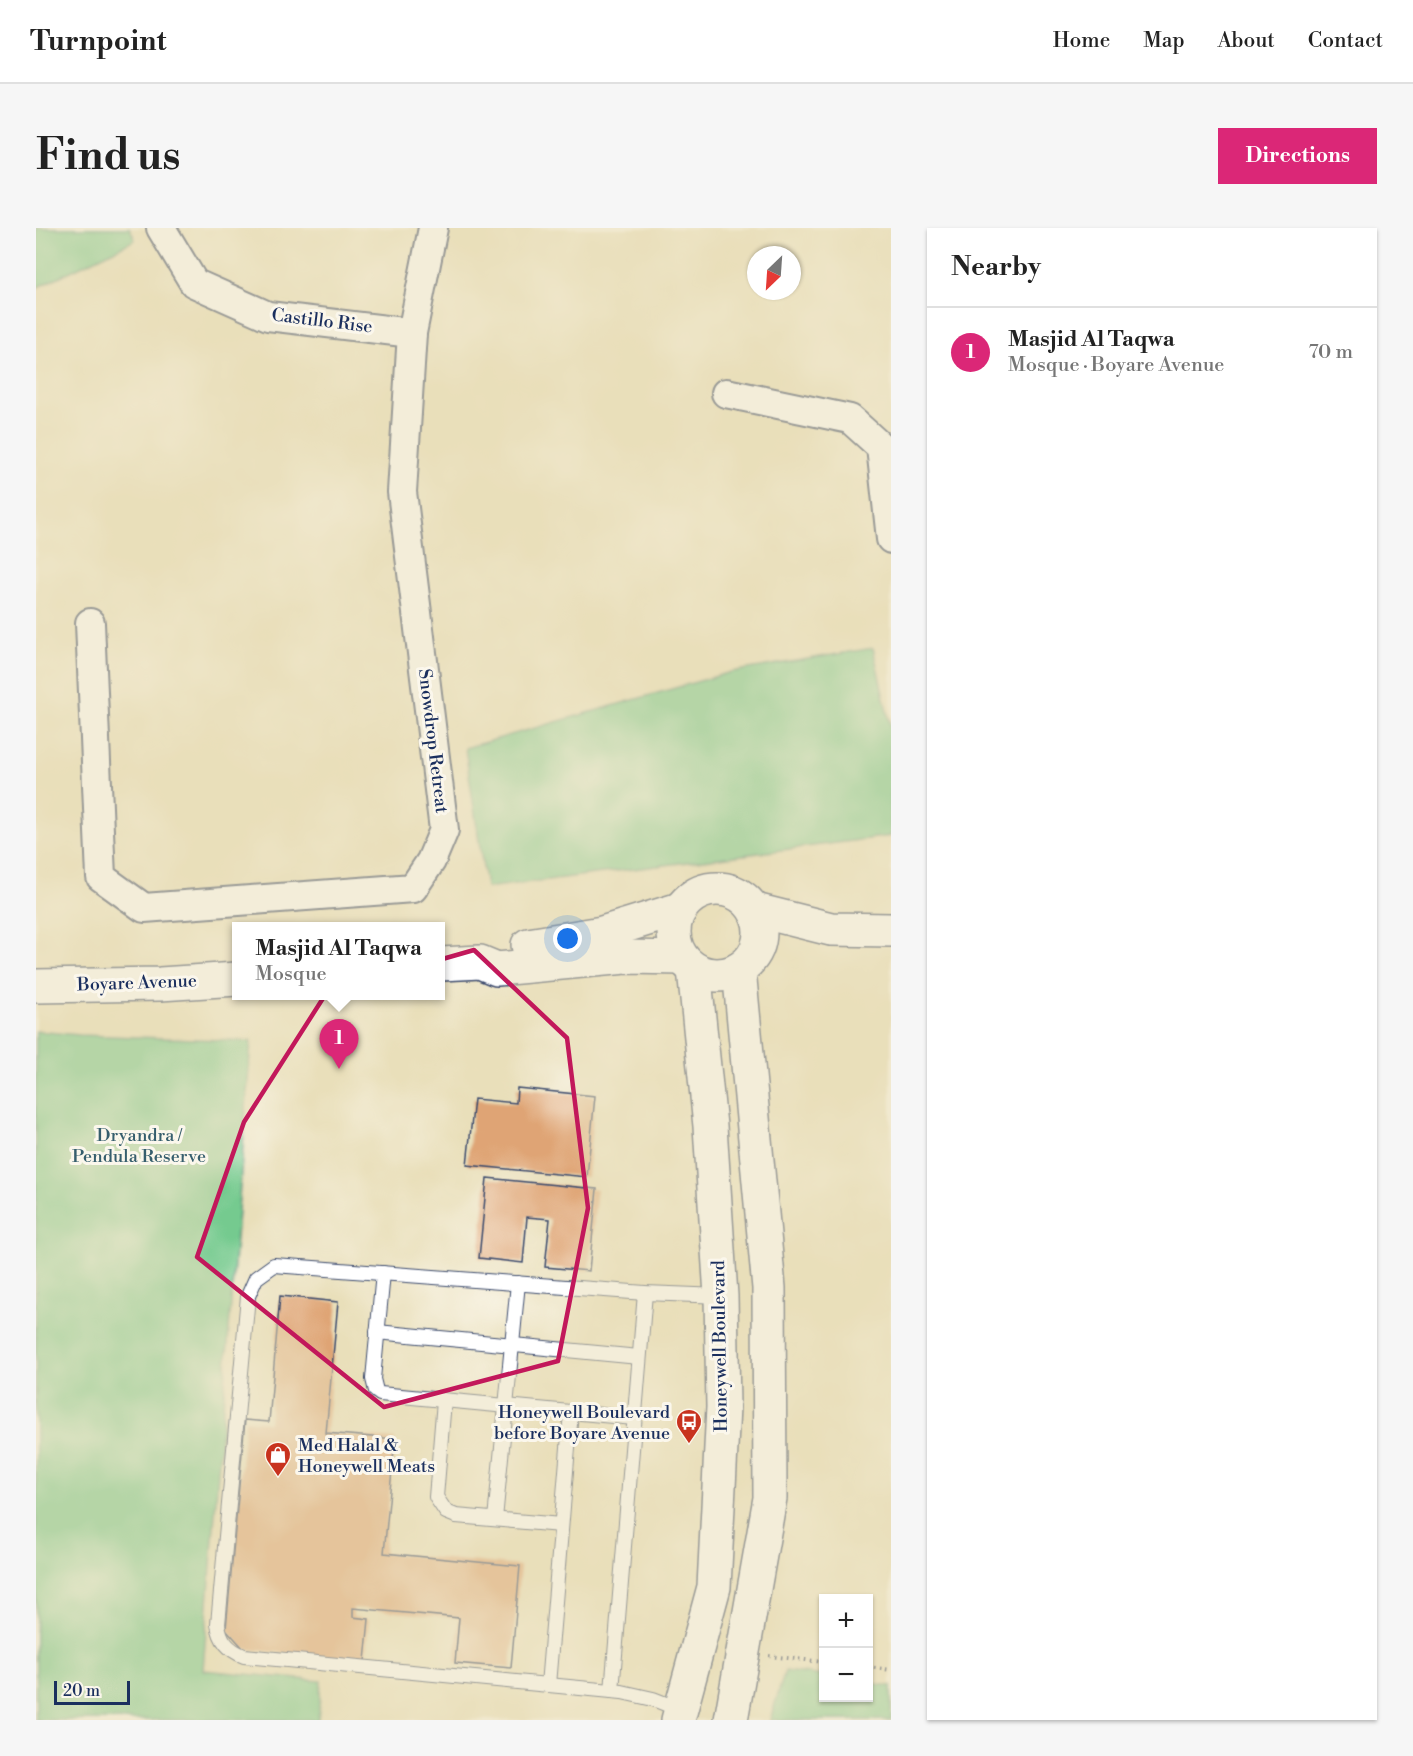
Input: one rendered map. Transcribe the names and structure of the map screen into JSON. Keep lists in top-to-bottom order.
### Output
{
  "streets": {
    "street": [
      "Castillo Rise",
      "Snowdrop Retreat",
      "Boyare Avenue",
      "Honeywell Boulevard"
    ]
  },
  "crossings": [
    ["Castillo Rise", "Snowdrop Retreat"]
  ],
  "parks": ["Dryandra / Pendula Reserve"],
  "places": {
    "bus stop": ["Honeywell Boulevard before Boyare Avenue"],
    "shop": ["Med Halal & Honeywell Meats"]
  },
  "scale_bar": "20 m",
  "north": "bottom left",
  "page": {
    "header": "Turnpoint",
    "nav": [
      "Home",
      "Map",
      "About",
      "Contact"
    ],
    "buttons": "Directions",
    "title": "Find us",
    "heading": "Nearby",
    "list": [
      {
        "mark": "1",
        "name": "Masjid Al Taqwa",
        "note": "Mosque · Boyare Avenue",
        "value": "70 m"
      }
    ],
    "popup": ["Masjid Al Taqwa", "Mosque"],
    "pins": "1",
    "map_buttons": ["+", "−"],
    "scale": "20 m"
  }
}
